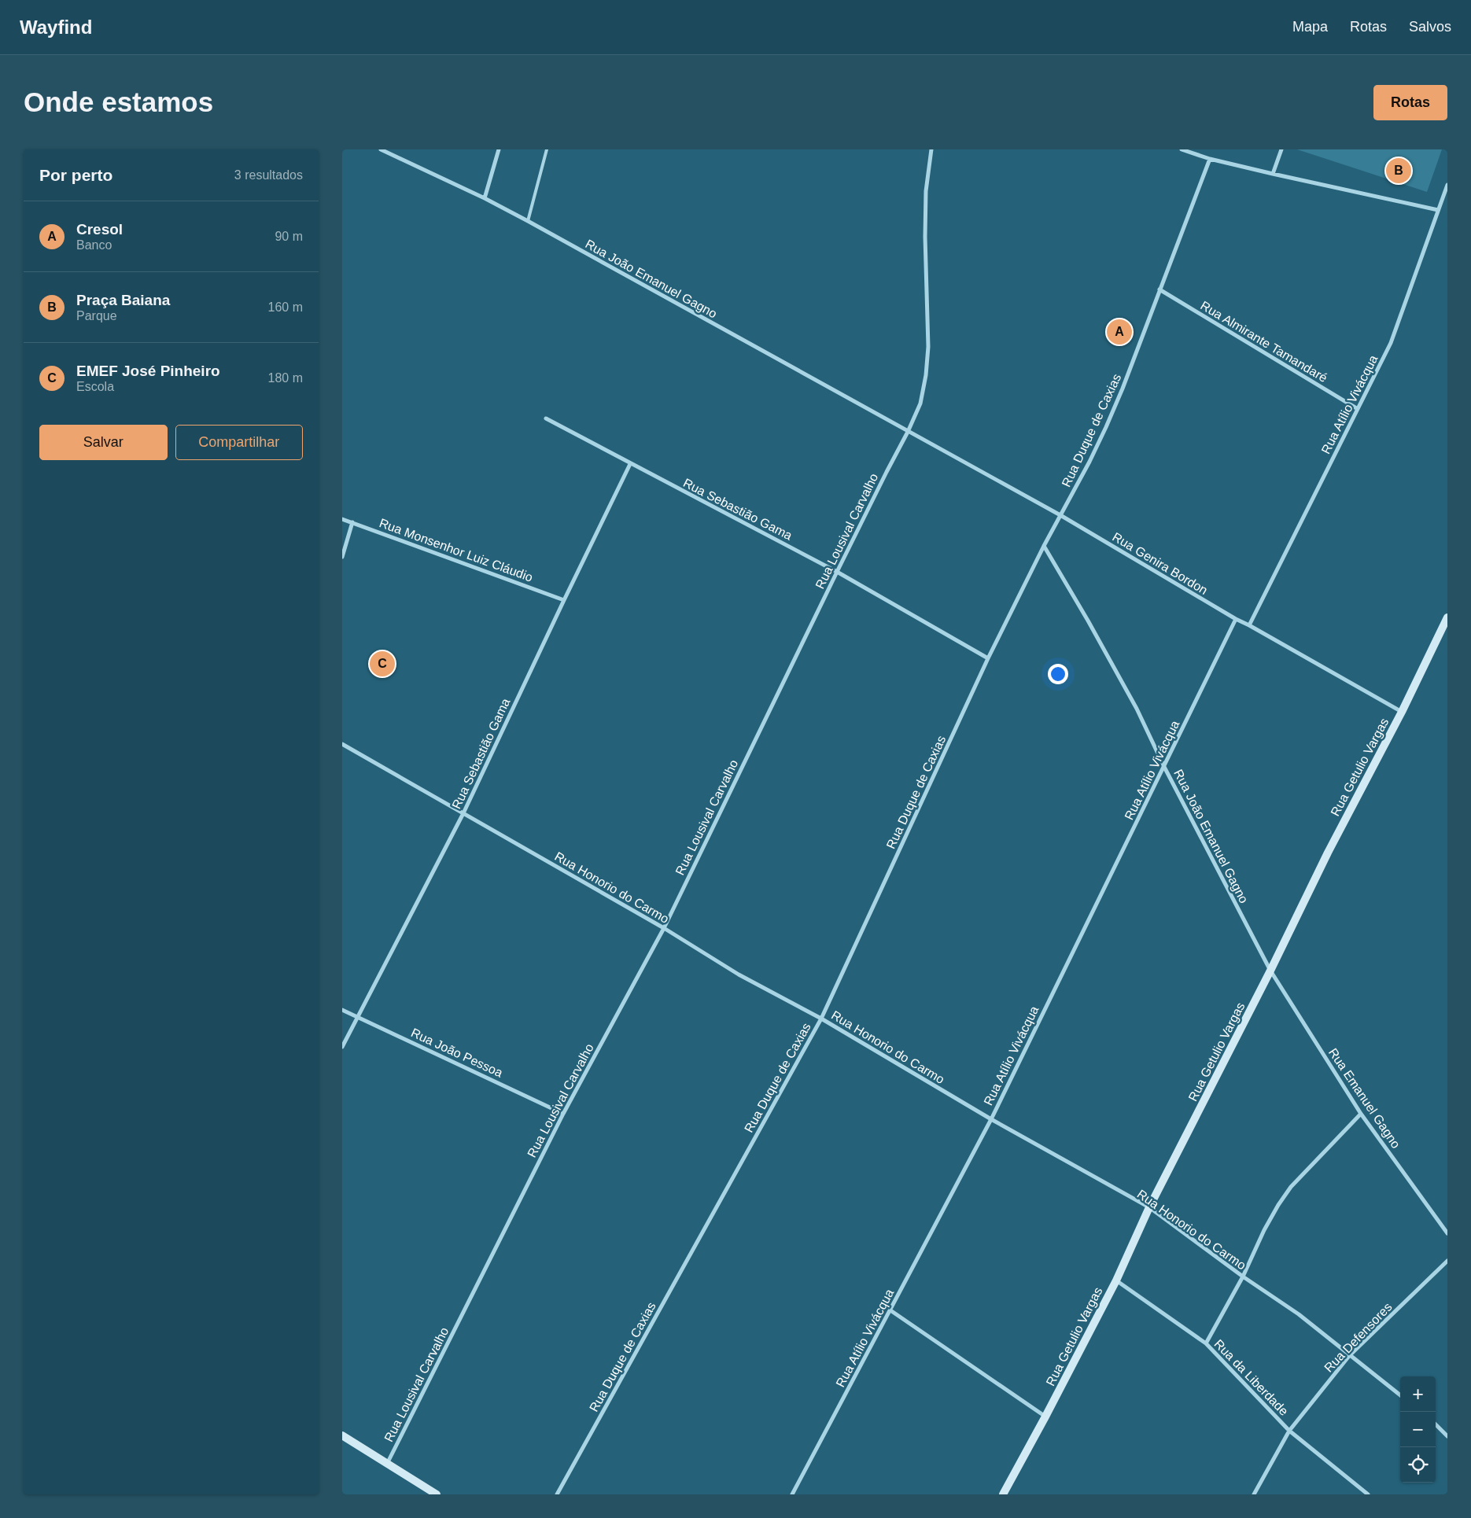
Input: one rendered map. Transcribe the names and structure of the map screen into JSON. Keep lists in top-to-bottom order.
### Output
{
  "streets": {
    "street": [
      "Rua João Emanuel Gagno",
      "Rua Almirante Tamandaré",
      "Rua Atílio Vivácqua",
      "Rua Duque de Caxias",
      "Rua Sebastião Gama",
      "Rua Lousival Carvalho",
      "Rua Monsenhor Luiz Cláudio",
      "Rua Genira Bordon",
      "Rua Getulio Vargas",
      "Rua Honorio do Carmo",
      "Rua João Pessoa",
      "Rua Emanuel Gagno",
      "Rua Defensores",
      "Rua da Liberdade"
    ]
  },
  "crossings": [
    ["Rua João Emanuel Gagno", "Rua Atílio Vivácqua"],
    ["Rua João Emanuel Gagno", "Rua Duque de Caxias"],
    ["Rua João Emanuel Gagno", "Rua Lousival Carvalho"],
    ["Rua João Emanuel Gagno", "Rua Genira Bordon"],
    ["Rua João Emanuel Gagno", "Rua Getulio Vargas"],
    ["Rua João Emanuel Gagno", "Rua Emanuel Gagno"],
    ["Rua Almirante Tamandaré", "Rua Atílio Vivácqua"],
    ["Rua Almirante Tamandaré", "Rua Duque de Caxias"],
    ["Rua Atílio Vivácqua", "Rua Genira Bordon"],
    ["Rua Atílio Vivácqua", "Rua Honorio do Carmo"],
    ["Rua Duque de Caxias", "Rua Genira Bordon"],
    ["Rua Duque de Caxias", "Rua Honorio do Carmo"],
    ["Rua Sebastião Gama", "Rua Lousival Carvalho"],
    ["Rua Sebastião Gama", "Rua Monsenhor Luiz Cláudio"],
    ["Rua Sebastião Gama", "Rua Honorio do Carmo"],
    ["Rua Sebastião Gama", "Rua João Pessoa"],
    ["Rua Lousival Carvalho", "Rua Genira Bordon"],
    ["Rua Lousival Carvalho", "Rua Honorio do Carmo"],
    ["Rua Lousival Carvalho", "Rua João Pessoa"],
    ["Rua Genira Bordon", "Rua Getulio Vargas"],
    ["Rua Getulio Vargas", "Rua Honorio do Carmo"],
    ["Rua Getulio Vargas", "Rua Emanuel Gagno"],
    ["Rua Getulio Vargas", "Rua da Liberdade"],
    ["Rua Honorio do Carmo", "Rua Defensores"],
    ["Rua Defensores", "Rua da Liberdade"]
  ],
  "page": {
    "header": "Wayfind",
    "nav": ["Mapa", "Rotas", "Salvos"],
    "buttons": [
      "Rotas",
      ["Salvar", "Compartilhar"]
    ],
    "title": "Onde estamos",
    "heading": ["Por perto", "3 resultados"],
    "pins": ["B", "A", "C"],
    "list": [
      {
        "mark": "A",
        "name": "Cresol",
        "note": "Banco",
        "value": "90 m"
      },
      {
        "mark": "B",
        "name": "Praça Baiana",
        "note": "Parque",
        "value": "160 m"
      },
      {
        "mark": "C",
        "name": "EMEF José Pinheiro",
        "note": "Escola",
        "value": "180 m"
      }
    ],
    "map_buttons": ["+", "−"]
  }
}
